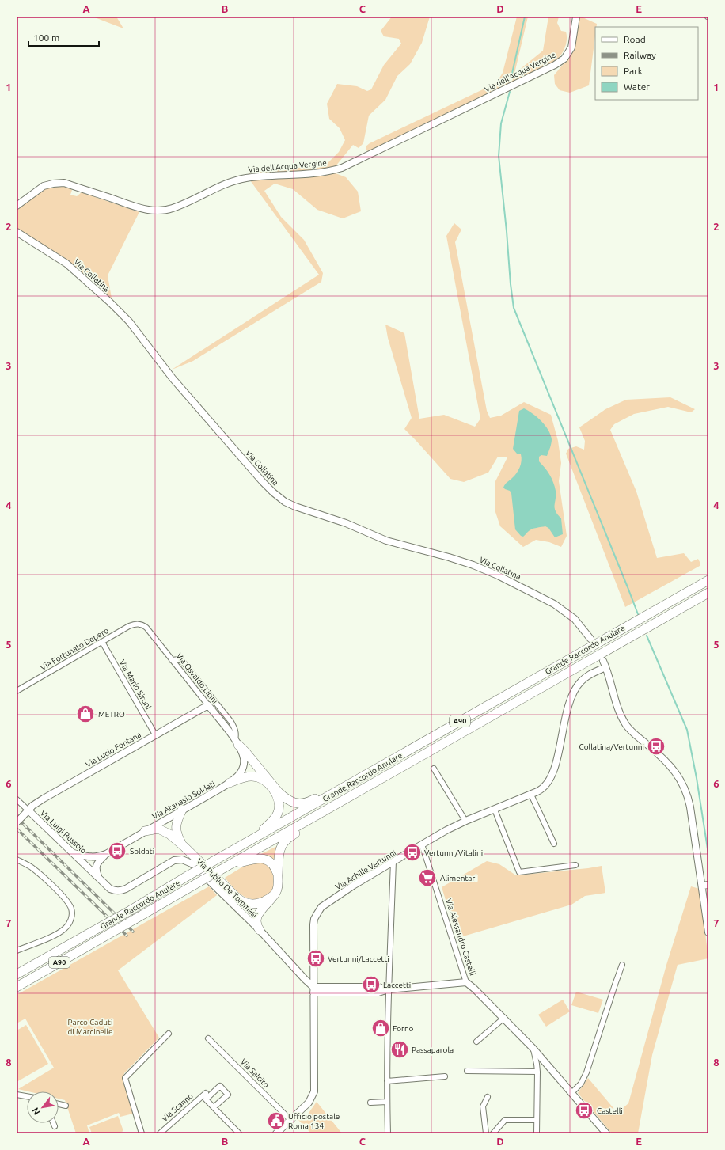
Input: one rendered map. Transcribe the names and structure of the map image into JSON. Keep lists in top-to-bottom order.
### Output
{
  "streets": {
    "highway": ["Grande Raccordo Anulare", "A90"],
    "street": [
      "Via dell'Acqua Vergine",
      "Via Collatina",
      "Via Fortunato Depero",
      "Via Osvaldo Licini",
      "Via Mario Sironi",
      "Via Lucio Fontana",
      "Via Atanasio Soldati",
      "Via Luigi Russolo",
      "Via Achille Vertunni",
      "Via Publio De Tommasi",
      "Via Alessandro Castelli",
      "Via Salcito",
      "Via Scanno"
    ]
  },
  "crossings": [
    ["Via Fortunato Depero", "Via Osvaldo Licini"],
    ["Via Fortunato Depero", "Via Mario Sironi"],
    ["Via Osvaldo Licini", "Via Lucio Fontana"],
    ["Via Osvaldo Licini", "Via Atanasio Soldati"],
    ["Via Mario Sironi", "Via Lucio Fontana"],
    ["Via Lucio Fontana", "Via Luigi Russolo"],
    ["Via Atanasio Soldati", "Via Luigi Russolo"],
    ["Via Atanasio Soldati", "Via Publio De Tommasi"],
    ["Via Luigi Russolo", "Via Publio De Tommasi"],
    ["Via Achille Vertunni", "Via Publio De Tommasi"],
    ["Via Achille Vertunni", "Via Alessandro Castelli"],
    ["Via Achille Vertunni", "Via Salcito"]
  ],
  "parks": ["Parco Caduti di Marcinelle"],
  "places": {
    "shop": ["METRO", "Forno"],
    "bus stop": [
      "Collatina/Vertunni",
      "Soldati",
      "Vertunni/Vitalini",
      "Vertunni/Laccetti",
      "Laccetti",
      "Castelli"
    ],
    "supermarket": ["Alimentari"],
    "restaurant": ["Passaparola"],
    "public building": ["Ufficio postale Roma 134"]
  },
  "legend": [
    "Road",
    "Railway",
    "Park",
    "Water"
  ],
  "scale_bar": "100 m",
  "north": "bottom left",
  "grid": {
    "columns": [
      "A",
      "B",
      "C",
      "D",
      "E"
    ],
    "rows": [
      "1",
      "2",
      "3",
      "4",
      "5",
      "6",
      "7",
      "8"
    ]
  }
}
